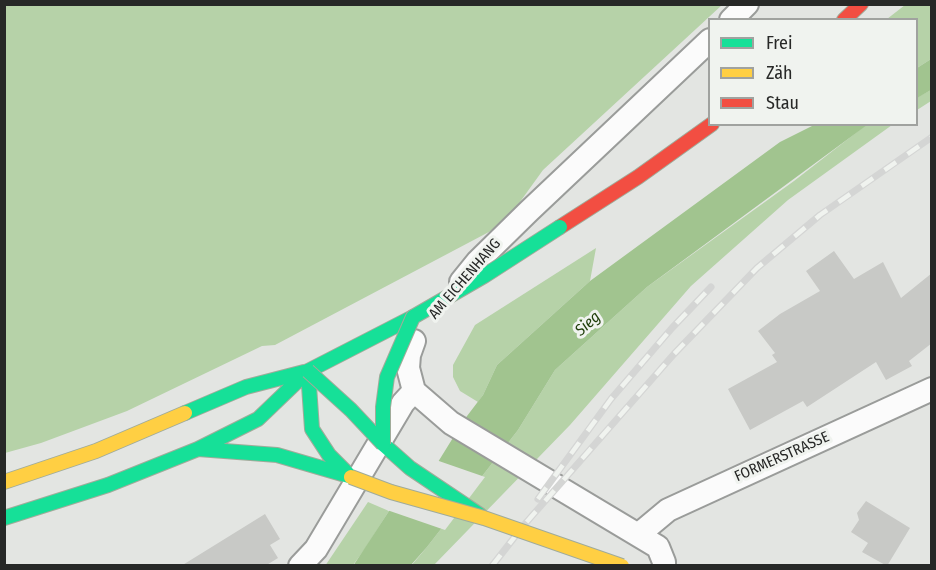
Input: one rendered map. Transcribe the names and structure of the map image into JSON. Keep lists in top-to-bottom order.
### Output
{
  "streets": {
    "street": ["AM EICHENHANG", "FORMERSTRASSE"]
  },
  "water": ["Sieg"],
  "legend": ["Frei", "Zäh", "Stau"]
}
